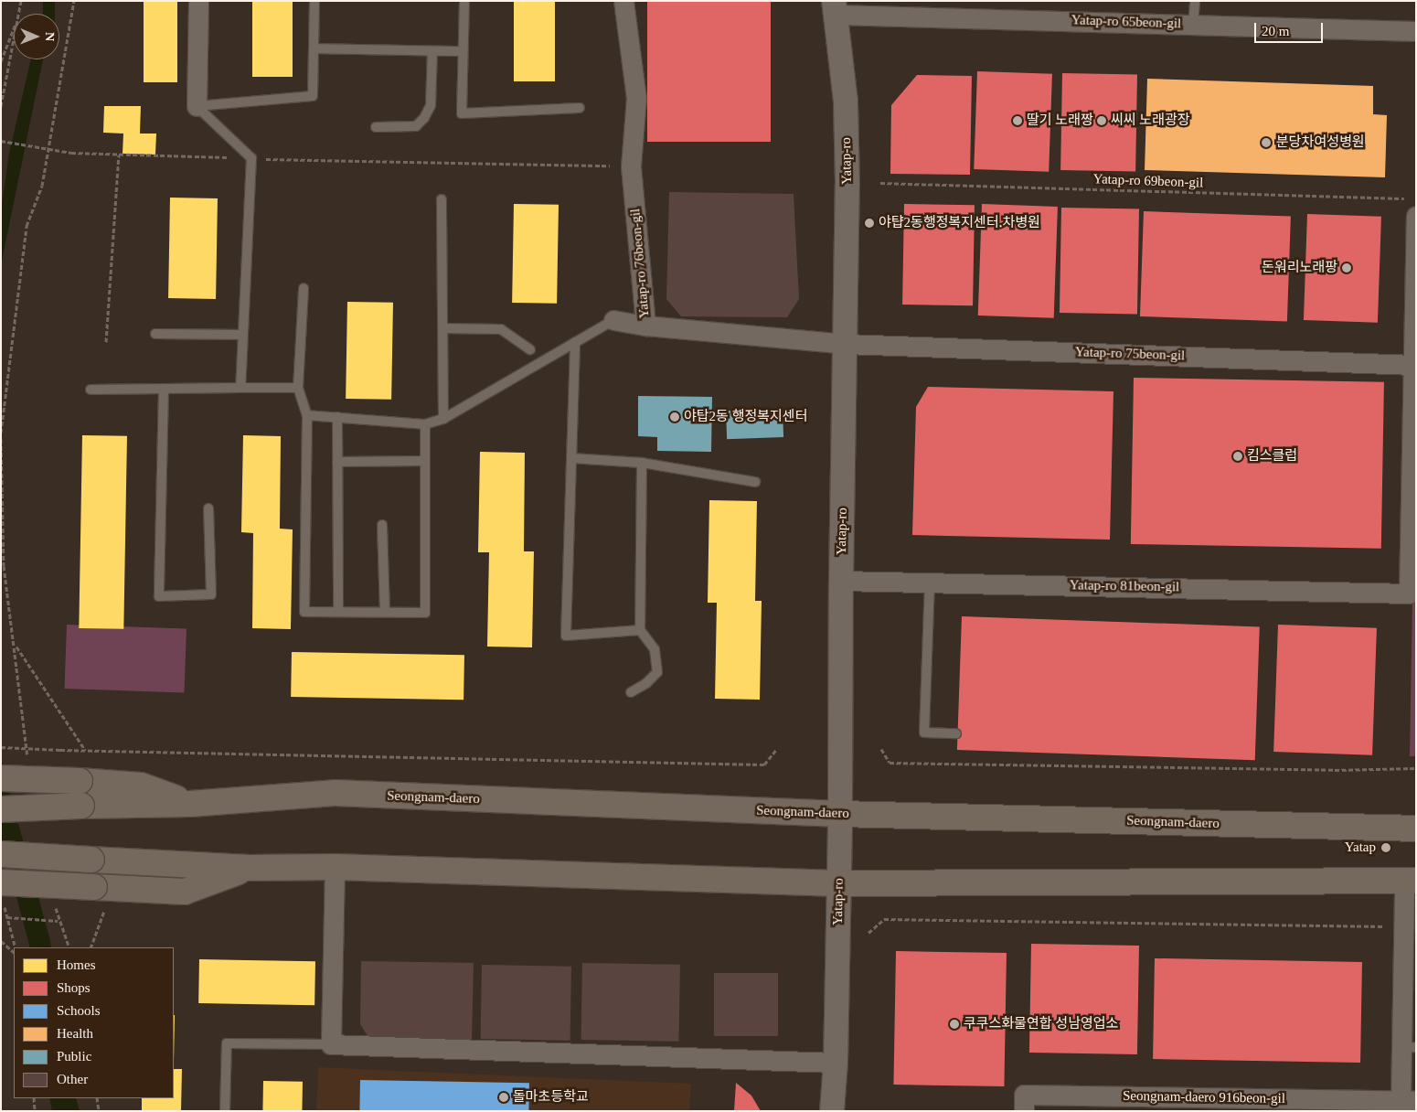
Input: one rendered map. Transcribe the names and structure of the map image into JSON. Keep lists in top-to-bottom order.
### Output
{
  "streets": {
    "main road": ["Seongnam-daero"],
    "street": [
      "Yatap-ro 65beon-gil",
      "Yatap-ro",
      "Yatap-ro 76beon-gil",
      "Yatap-ro 75beon-gil",
      "Yatap-ro 81beon-gil",
      "Seongnam-daero 916beon-gil"
    ],
    "path": ["Yatap-ro 69beon-gil"]
  },
  "crossings": [
    ["Yatap-ro 65beon-gil", "Yatap-ro"],
    ["Yatap-ro", "Yatap-ro 76beon-gil"],
    ["Yatap-ro", "Yatap-ro 75beon-gil"],
    ["Yatap-ro", "Yatap-ro 81beon-gil"],
    ["Yatap-ro", "Seongnam-daero"],
    ["Yatap-ro 76beon-gil", "Yatap-ro 75beon-gil"],
    ["Yatap-ro 75beon-gil", "Yatap-ro 81beon-gil"]
  ],
  "places": [
    "딸기 노래짱",
    "씨씨 노래광장",
    "분당차여성병원",
    "야턉2동행정복지센터.차병원",
    "돈워리노래팡",
    "야탑2동 행정복지센터",
    "킴스클럽",
    "Yatap",
    "쿠쿠스화물연합 성남영업소",
    "돌마초등학교"
  ],
  "legend": [
    "Homes",
    "Shops",
    "Schools",
    "Health",
    "Public",
    "Other"
  ],
  "scale_bar": "20 m",
  "north": "right"
}
